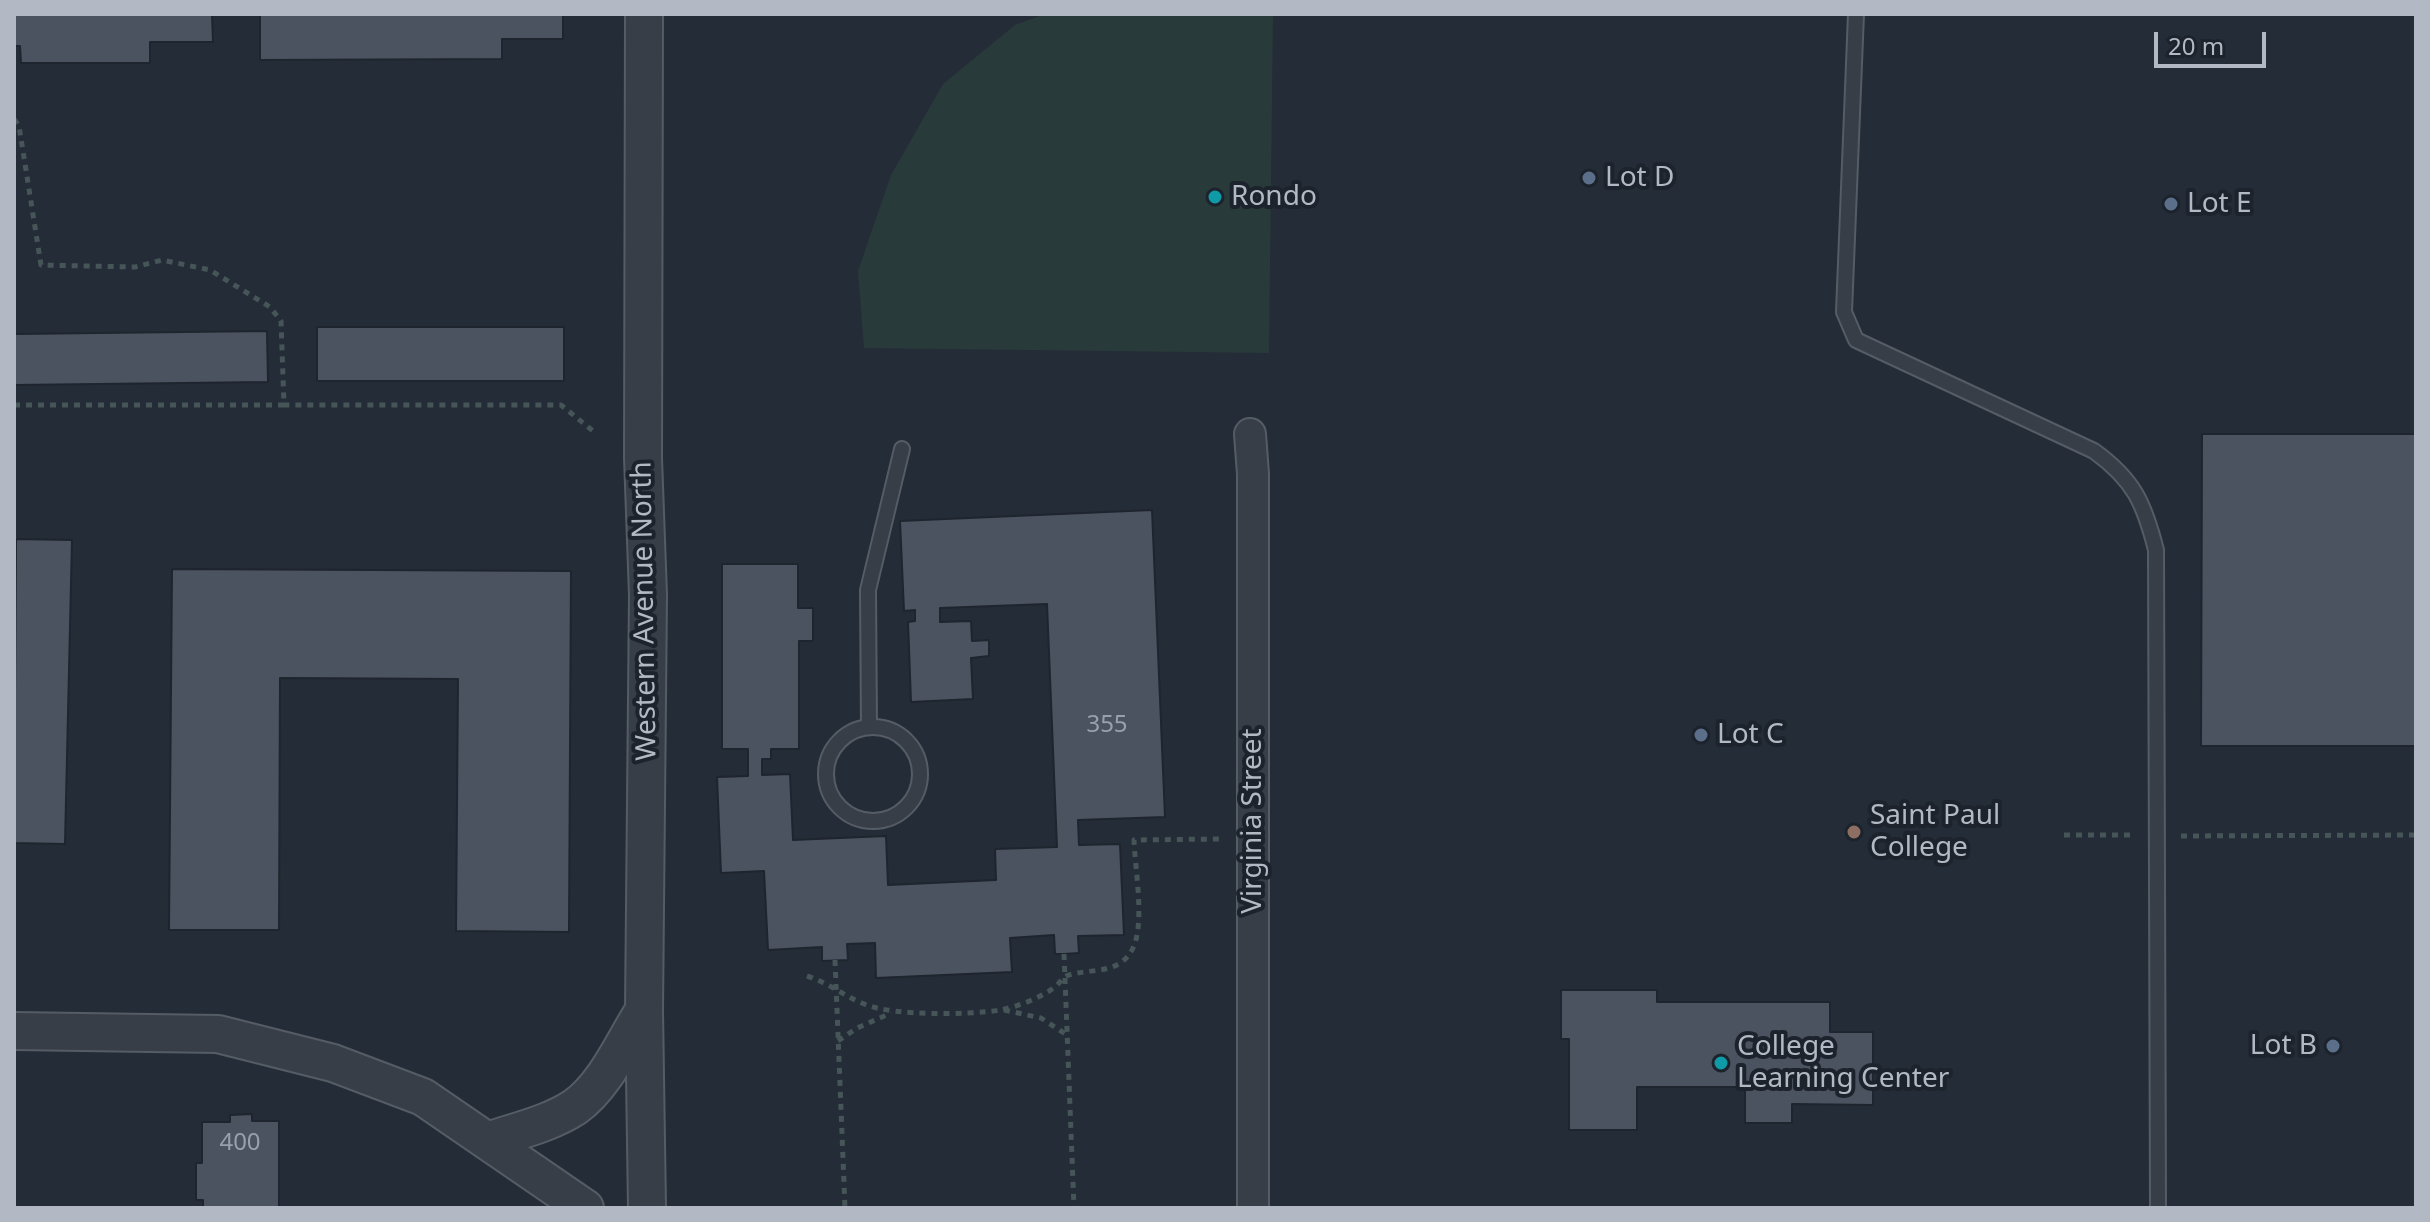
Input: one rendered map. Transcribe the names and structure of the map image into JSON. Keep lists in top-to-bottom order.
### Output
{
  "streets": {
    "street": ["Western Avenue North", "Virginia Street"]
  },
  "places": [
    "Lot D",
    "Rondo",
    "Lot E",
    "Lot C",
    "Saint Paul College",
    "Lot B",
    "College Learning Center"
  ],
  "house_numbers": ["355", "400"],
  "scale_bar": "20 m"
}
